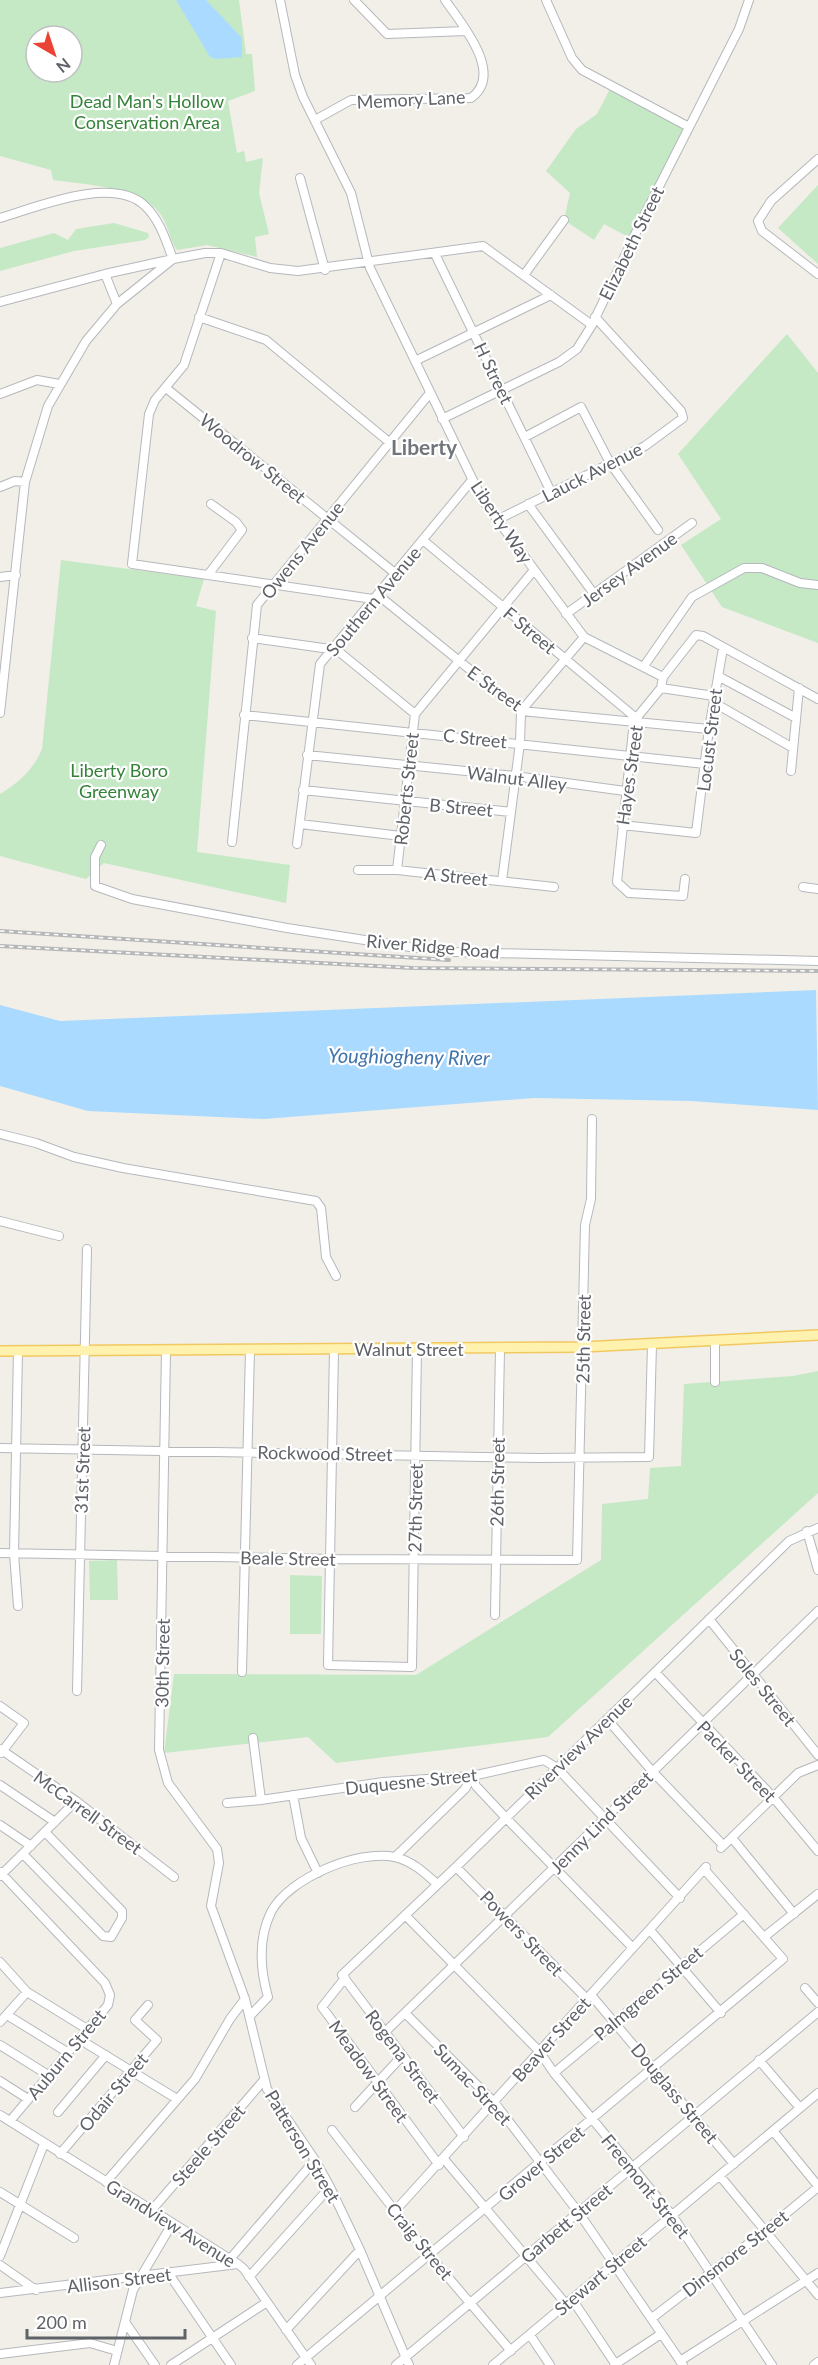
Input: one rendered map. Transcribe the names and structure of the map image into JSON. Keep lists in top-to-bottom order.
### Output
{
  "streets": {
    "main road": ["Walnut Street"],
    "street": [
      "Memory Lane",
      "Elizabeth Street",
      "H Street",
      "Woodrow Street",
      "Lauck Avenue",
      "Liberty Way",
      "Owens Avenue",
      "Jersey Avenue",
      "Southern Avenue",
      "F Street",
      "E Street",
      "C Street",
      "Locust Street",
      "Hayes Street",
      "Walnut Alley",
      "Roberts Street",
      "B Street",
      "A Street",
      "River Ridge Road",
      "25th Street",
      "Rockwood Street",
      "31st Street",
      "26th Street",
      "27th Street",
      "Beale Street",
      "30th Street",
      "Soles Street",
      "Riverview Avenue",
      "Packer Street",
      "Duquesne Street",
      "McCarrell Street",
      "Jenny Lind Street",
      "Powers Street",
      "Palmgreen Street",
      "Beaver Street",
      "Auburn Street",
      "Rogena Street",
      "Meadow Street",
      "Sumac Street",
      "Odair Street",
      "Douglass Street",
      "Steele Street",
      "Patterson Street",
      "Grover Street",
      "Freemont Street",
      "Grandview Avenue",
      "Garbett Street",
      "Craig Street",
      "Dinsmore Street",
      "Stewart Street",
      "Allison Street"
    ]
  },
  "crossings": [
    ["Memory Lane", "Liberty Way"],
    ["Elizabeth Street", "H Street"],
    ["Elizabeth Street", "Lauck Avenue"],
    ["Elizabeth Street", "Liberty Way"],
    ["H Street", "Lauck Avenue"],
    ["Woodrow Street", "Owens Avenue"],
    ["Woodrow Street", "Southern Avenue"],
    ["Lauck Avenue", "Liberty Way"],
    ["Liberty Way", "Owens Avenue"],
    ["Liberty Way", "Jersey Avenue"],
    ["Liberty Way", "Southern Avenue"],
    ["Liberty Way", "Hayes Street"],
    ["Liberty Way", "Roberts Street"],
    ["Owens Avenue", "C Street"],
    ["Southern Avenue", "F Street"],
    ["Southern Avenue", "E Street"],
    ["Southern Avenue", "C Street"],
    ["Southern Avenue", "Walnut Alley"],
    ["Southern Avenue", "B Street"],
    ["F Street", "E Street"],
    ["F Street", "Hayes Street"],
    ["F Street", "Roberts Street"],
    ["E Street", "Locust Street"],
    ["E Street", "Hayes Street"],
    ["E Street", "Roberts Street"],
    ["C Street", "Locust Street"],
    ["C Street", "Hayes Street"],
    ["C Street", "Roberts Street"],
    ["Locust Street", "Hayes Street"],
    ["Hayes Street", "Walnut Alley"],
    ["Walnut Alley", "Roberts Street"],
    ["Roberts Street", "B Street"],
    ["Roberts Street", "A Street"],
    ["25th Street", "Walnut Street"],
    ["25th Street", "Rockwood Street"],
    ["25th Street", "Beale Street"],
    ["Walnut Street", "Rockwood Street"],
    ["Walnut Street", "31st Street"],
    ["Walnut Street", "26th Street"],
    ["Walnut Street", "27th Street"],
    ["Walnut Street", "30th Street"],
    ["Rockwood Street", "31st Street"],
    ["Rockwood Street", "26th Street"],
    ["Rockwood Street", "27th Street"],
    ["Rockwood Street", "30th Street"],
    ["31st Street", "Beale Street"],
    ["26th Street", "Beale Street"],
    ["27th Street", "Beale Street"],
    ["Beale Street", "30th Street"],
    ["30th Street", "Patterson Street"],
    ["Soles Street", "Riverview Avenue"],
    ["Soles Street", "Jenny Lind Street"],
    ["Riverview Avenue", "Packer Street"],
    ["Riverview Avenue", "Duquesne Street"],
    ["Riverview Avenue", "Powers Street"],
    ["Riverview Avenue", "Rogena Street"],
    ["Riverview Avenue", "Meadow Street"],
    ["Riverview Avenue", "Freemont Street"],
    ["Packer Street", "Jenny Lind Street"],
    ["Jenny Lind Street", "Powers Street"],
    ["Jenny Lind Street", "Rogena Street"],
    ["Jenny Lind Street", "Sumac Street"],
    ["Jenny Lind Street", "Freemont Street"],
    ["Powers Street", "Beaver Street"],
    ["Powers Street", "Douglass Street"],
    ["Palmgreen Street", "Beaver Street"],
    ["Palmgreen Street", "Douglass Street"],
    ["Palmgreen Street", "Freemont Street"],
    ["Beaver Street", "Rogena Street"],
    ["Beaver Street", "Meadow Street"],
    ["Beaver Street", "Sumac Street"],
    ["Beaver Street", "Douglass Street"],
    ["Beaver Street", "Freemont Street"],
    ["Beaver Street", "Craig Street"],
    ["Auburn Street", "Grandview Avenue"],
    ["Rogena Street", "Meadow Street"],
    ["Meadow Street", "Grover Street"],
    ["Meadow Street", "Garbett Street"],
    ["Meadow Street", "Stewart Street"],
    ["Sumac Street", "Grover Street"],
    ["Sumac Street", "Garbett Street"],
    ["Sumac Street", "Dinsmore Street"],
    ["Sumac Street", "Stewart Street"],
    ["Odair Street", "Grandview Avenue"],
    ["Douglass Street", "Grover Street"],
    ["Douglass Street", "Garbett Street"],
    ["Douglass Street", "Stewart Street"],
    ["Steele Street", "Patterson Street"],
    ["Steele Street", "Grandview Avenue"],
    ["Patterson Street", "Grover Street"],
    ["Patterson Street", "Garbett Street"],
    ["Grover Street", "Freemont Street"],
    ["Grover Street", "Grandview Avenue"],
    ["Grover Street", "Craig Street"],
    ["Freemont Street", "Garbett Street"],
    ["Freemont Street", "Dinsmore Street"],
    ["Freemont Street", "Stewart Street"],
    ["Grandview Avenue", "Allison Street"],
    ["Garbett Street", "Craig Street"],
    ["Craig Street", "Stewart Street"]
  ],
  "districts": ["Liberty"],
  "water": ["Youghiogheny River"],
  "parks": ["Dead Man's Hollow Conservation Area", "Liberty Boro Greenway"],
  "scale_bar": "200 m",
  "north": "bottom right"
}
